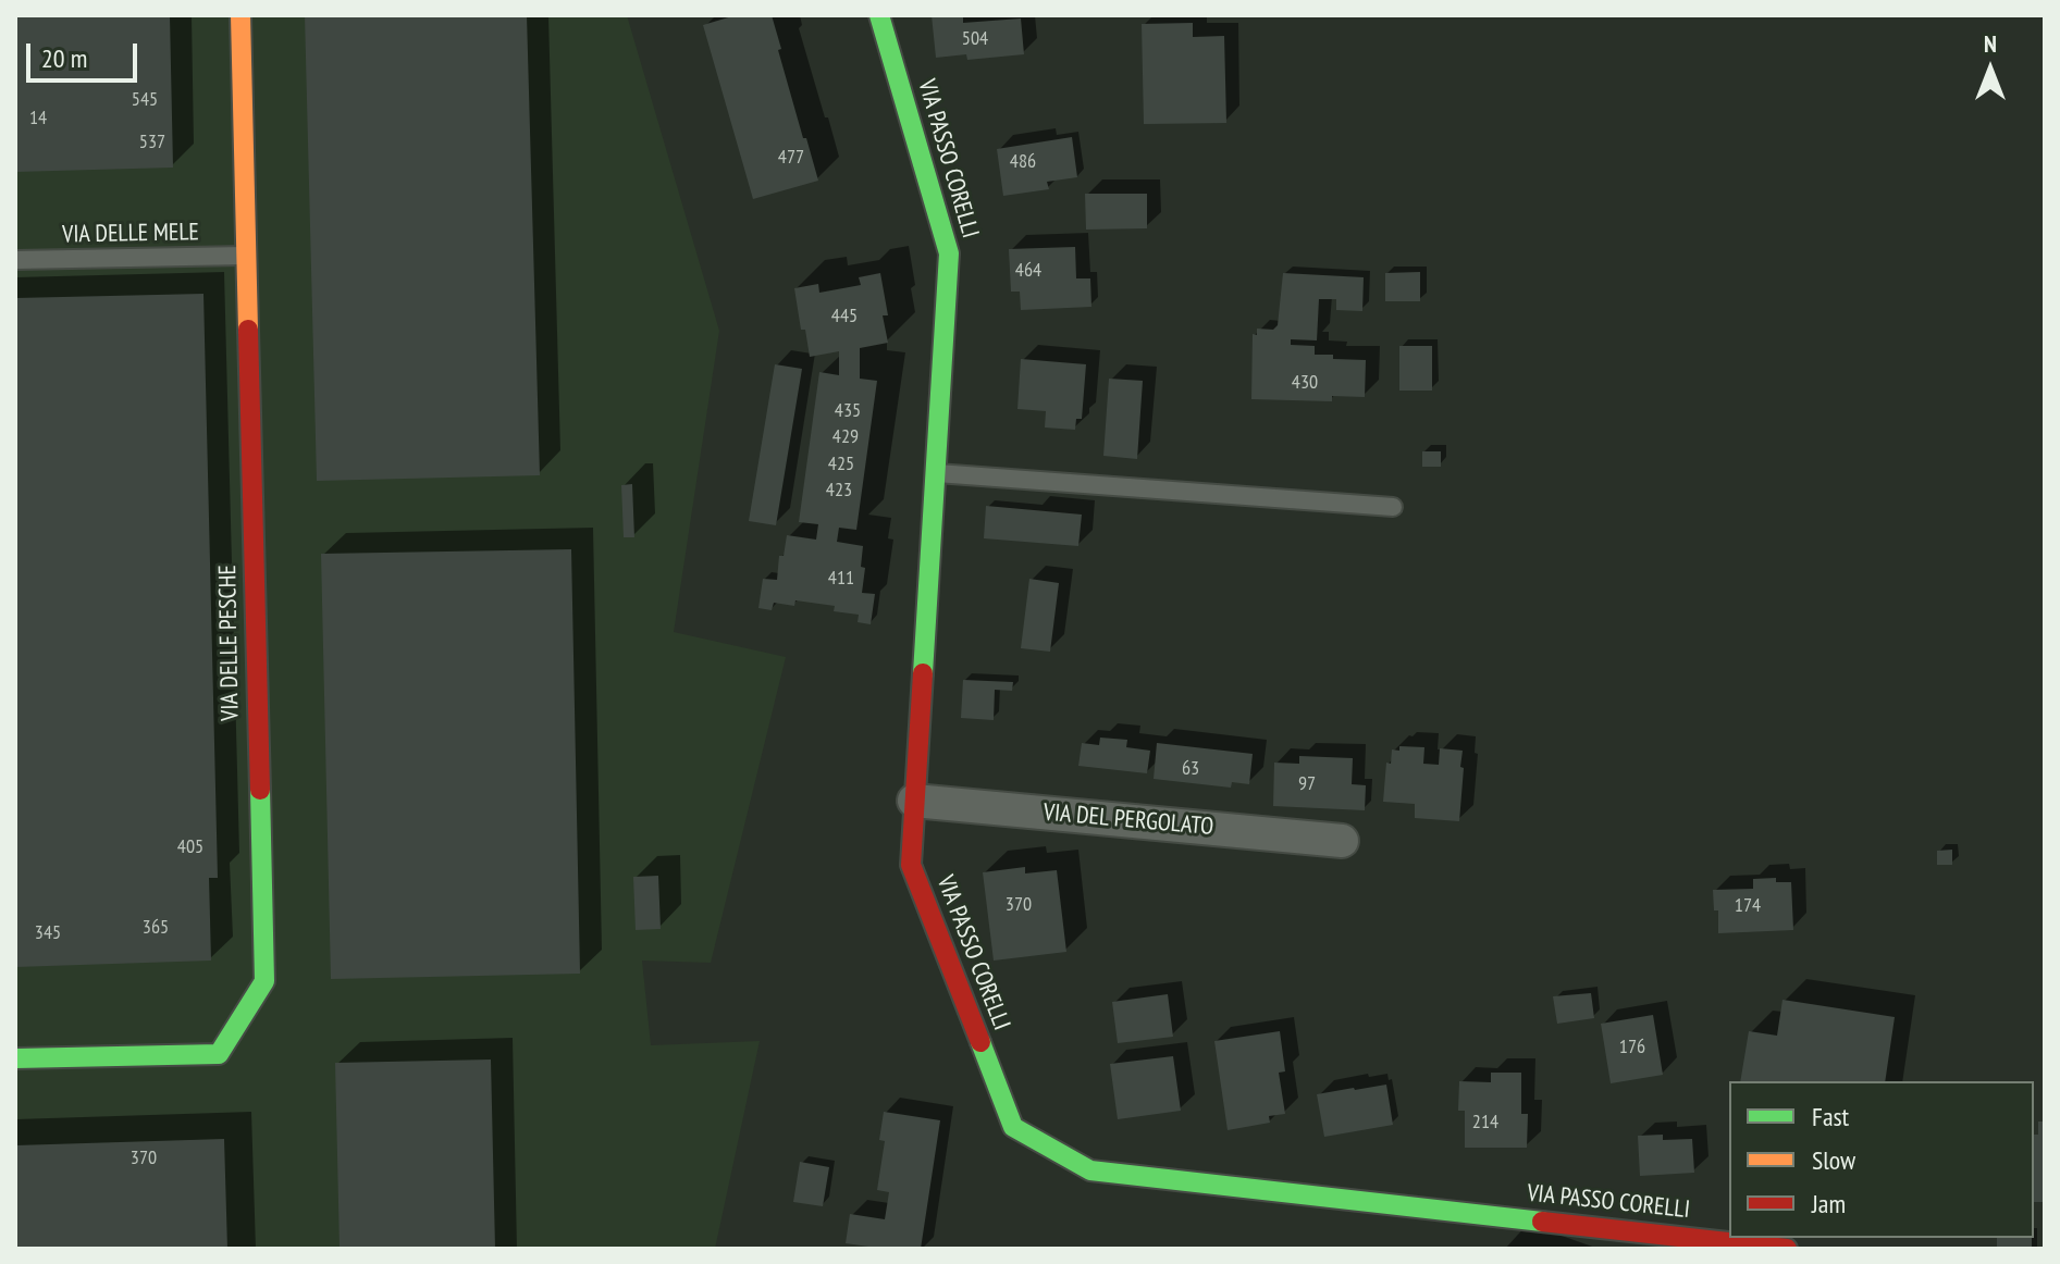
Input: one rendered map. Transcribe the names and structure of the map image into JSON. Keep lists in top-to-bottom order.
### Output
{
  "streets": {
    "street": ["VIA PASSO CORELLI", "VIA DELLE PESCHE", "VIA DEL PERGOLATO"],
    "lane": ["VIA DELLE MELE"]
  },
  "crossings": [
    ["VIA PASSO CORELLI", "VIA DEL PERGOLATO"],
    ["VIA DELLE MELE", "VIA DELLE PESCHE"]
  ],
  "house_numbers": [
    "504",
    "545",
    "14",
    "537",
    "477",
    "486",
    "464",
    "445",
    "430",
    "435",
    "429",
    "425",
    "423",
    "411",
    "63",
    "97",
    "405",
    "370",
    "174",
    "365",
    "345",
    "176",
    "214",
    "370"
  ],
  "legend": ["Fast", "Slow", "Jam"],
  "scale_bar": "20 m",
  "north": "top"
}
